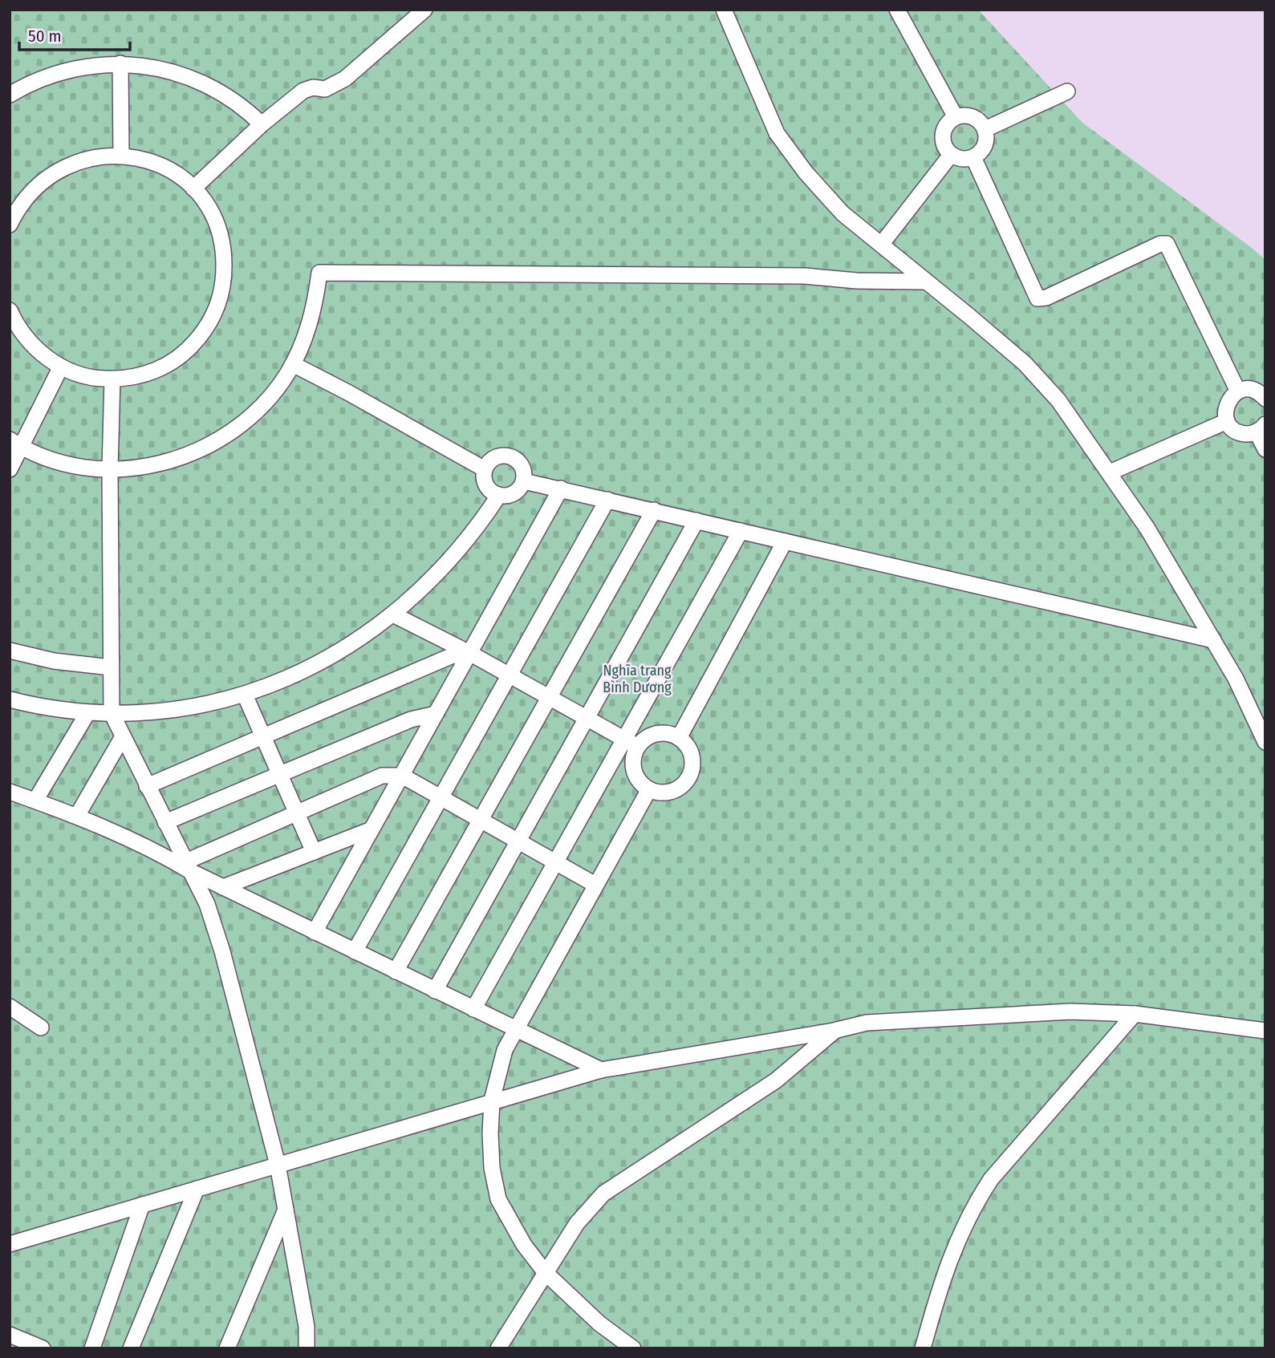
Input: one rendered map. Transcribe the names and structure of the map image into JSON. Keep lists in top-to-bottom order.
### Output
{
  "parks": ["Nghĩa trang Bình Dương"],
  "scale_bar": "50 m"
}
